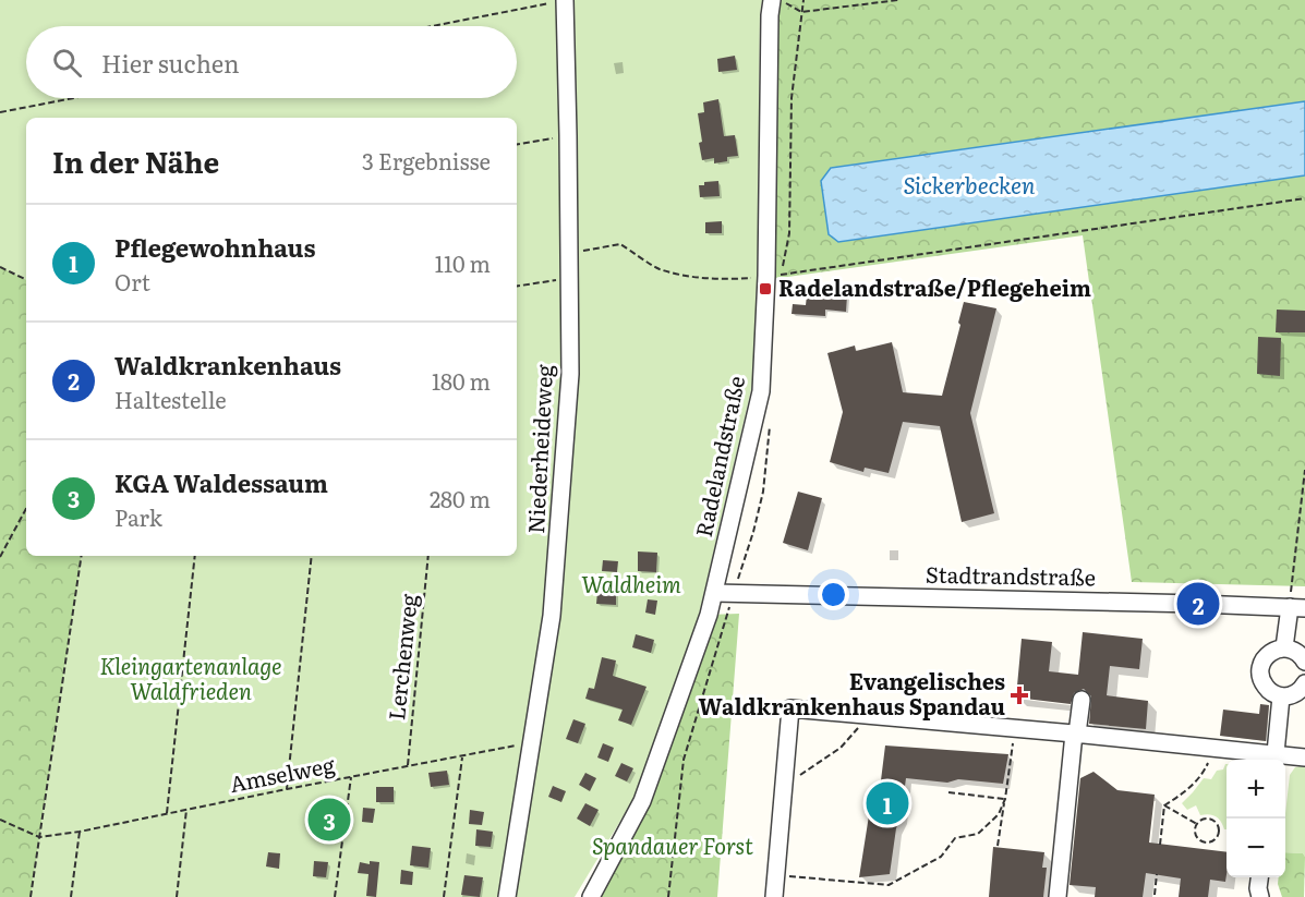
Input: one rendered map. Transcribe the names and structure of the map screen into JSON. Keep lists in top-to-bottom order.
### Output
{
  "streets": {
    "street": ["Niederheideweg", "Radelandstraße", "Stadtrandstraße"],
    "path": ["Lerchenweg", "Amselweg"]
  },
  "crossings": [
    ["Niederheideweg", "Amselweg"],
    ["Radelandstraße", "Stadtrandstraße"],
    ["Lerchenweg", "Amselweg"]
  ],
  "water": ["Sickerbecken"],
  "parks": ["Waldheim", "Kleingartenanlage Waldfrieden", "Spandauer Forst"],
  "places": {
    "transit": ["Radelandstraße/Pflegeheim"],
    "health": ["Evangelisches Waldkrankenhaus Spandau"]
  },
  "page": {
    "search": "Hier suchen",
    "heading": ["In der Nähe", "3 Ergebnisse"],
    "list": [
      {
        "mark": "1",
        "name": "Pflegewohnhaus",
        "note": "Ort",
        "value": "110 m"
      },
      {
        "mark": "2",
        "name": "Waldkrankenhaus",
        "note": "Haltestelle",
        "value": "180 m"
      },
      {
        "mark": "3",
        "name": "KGA Waldessaum",
        "note": "Park",
        "value": "280 m"
      }
    ],
    "pins": ["2", "1", "3"],
    "map_buttons": ["+", "−"]
  }
}
